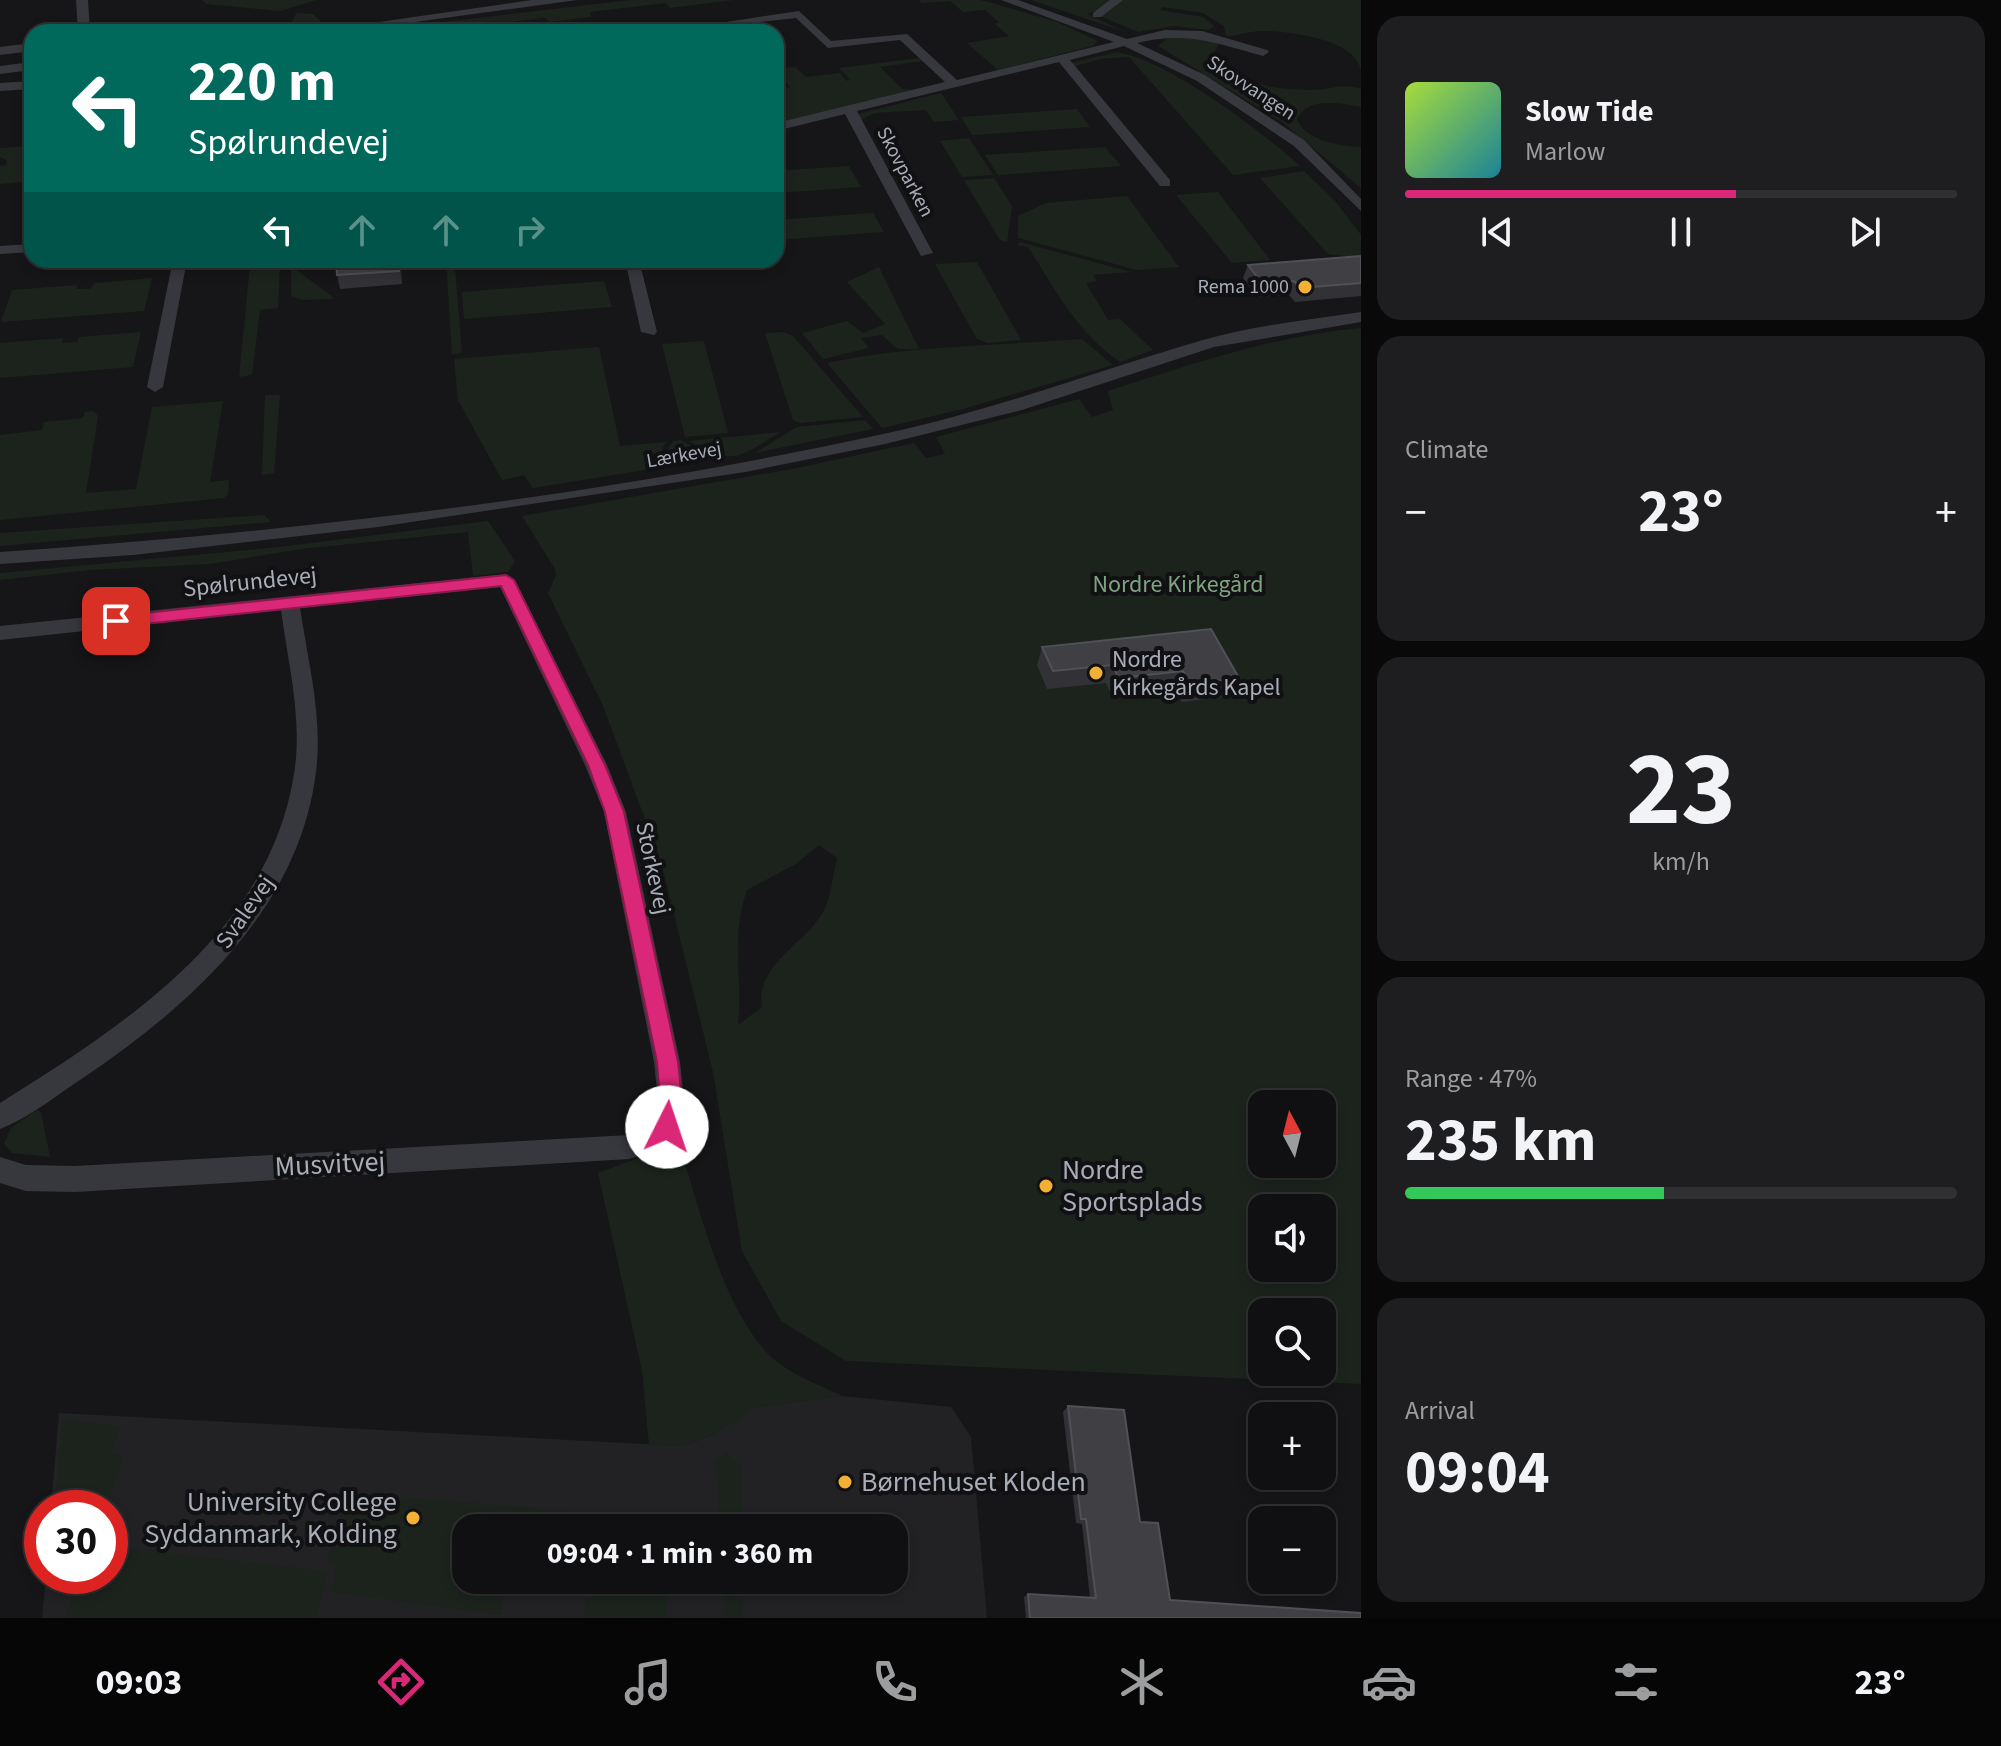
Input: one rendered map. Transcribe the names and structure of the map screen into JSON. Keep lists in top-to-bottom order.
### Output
{
  "streets": {
    "street": [
      "Skovvangen",
      "Skovparken",
      "Lærkevej",
      "Spølrundevej",
      "Storkevej",
      "Svalevej",
      "Musvitvej"
    ]
  },
  "crossings": [
    ["Skovvangen", "Skovparken"],
    ["Spølrundevej", "Storkevej"],
    ["Spølrundevej", "Svalevej"],
    ["Storkevej", "Musvitvej"]
  ],
  "parks": ["Nordre Kirkegård"],
  "places": [
    "Rema 1000",
    "Nordre Kirkegårds Kapel",
    "Nordre Sportsplads",
    "Børnehuset Kloden",
    "University College Syddanmark, Kolding"
  ],
  "north": "top",
  "page": {
    "turn": ["220 m", "Spølrundevej"],
    "song": ["Slow Tide", "Marlow"],
    "tile": [
      "Climate",
      ["23", "km/h"],
      ["Range · 47%", "235 km"],
      ["Arrival", "09:04"]
    ],
    "heat": ["−", "23°", "+"],
    "map_buttons": ["+", "−"],
    "limit": "30",
    "trip": "09:04 · 1 min · 360 m",
    "tabs": ["09:03", "23°"]
  }
}
